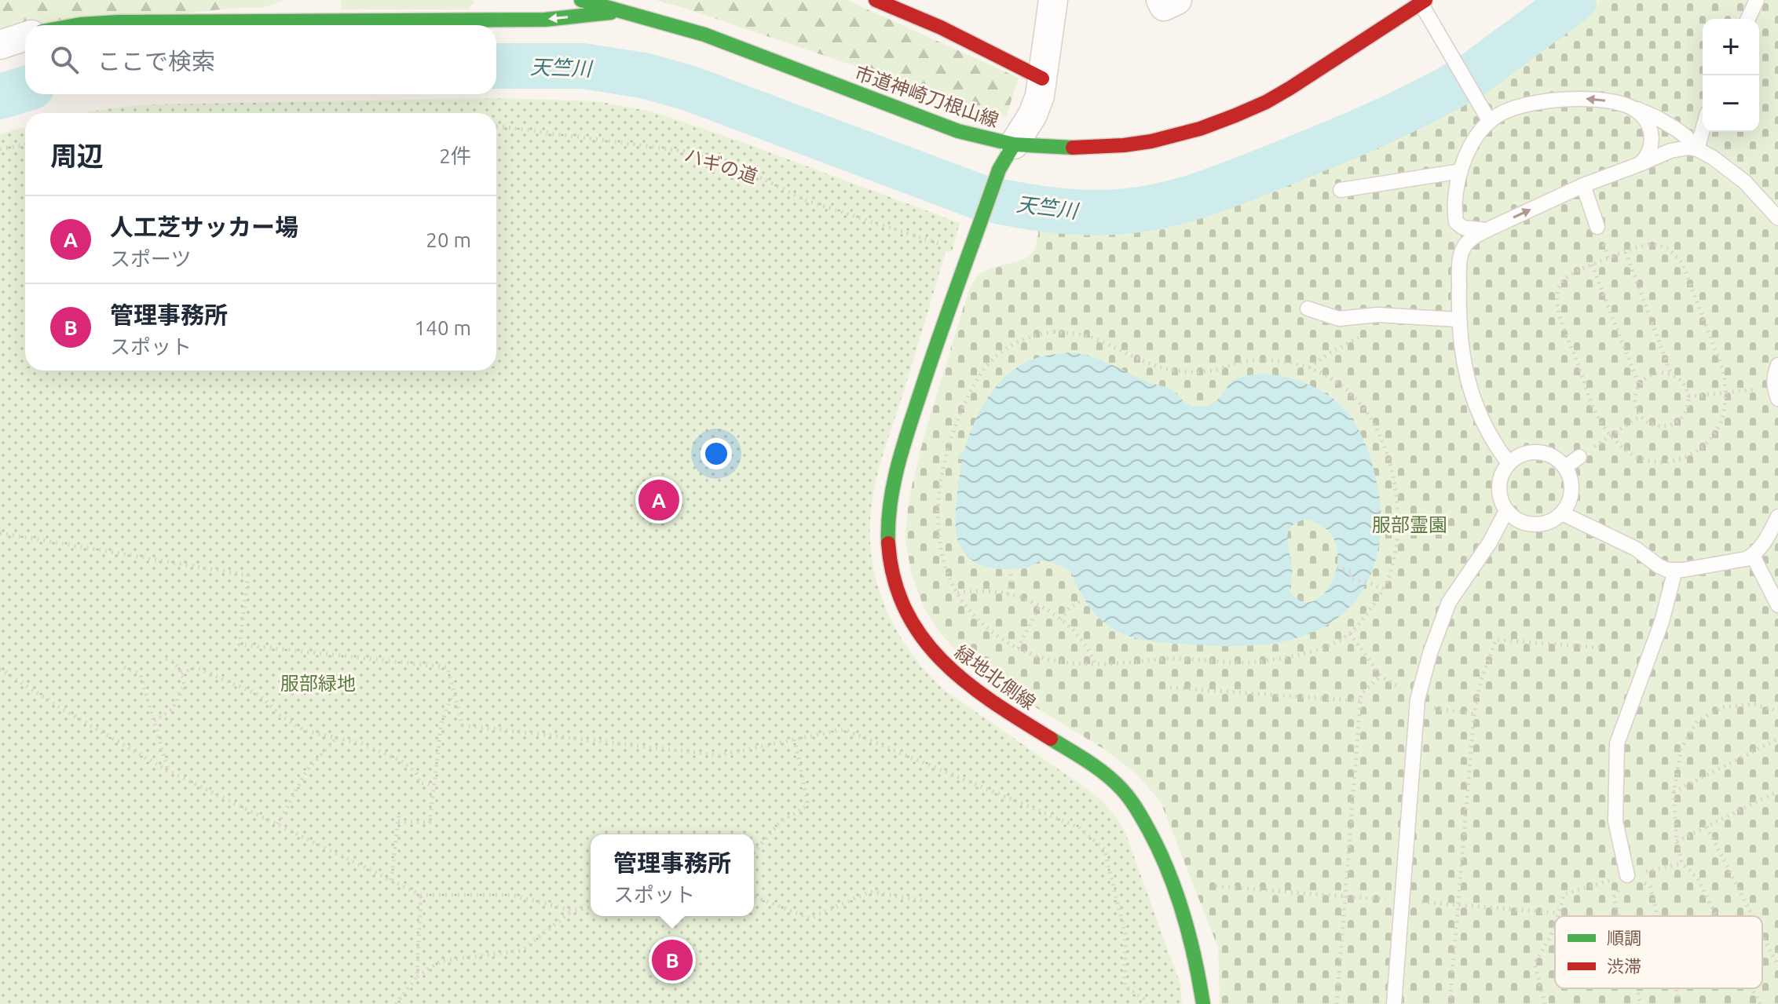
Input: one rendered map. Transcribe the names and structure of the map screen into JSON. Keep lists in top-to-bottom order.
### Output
{
  "streets": {
    "street": ["市道神崎刀根山線", "緑地北側線"],
    "path": ["ハギの道"]
  },
  "crossings": [
    ["市道神崎刀根山線", "緑地北側線"]
  ],
  "water": ["天竺川"],
  "parks": ["服部霊園", "服部緑地"],
  "legend": ["順調", "渋滞"],
  "page": {
    "map_buttons": ["+", "−"],
    "search": "ここで検索",
    "heading": ["周辺", "2件"],
    "list": [
      {
        "mark": "A",
        "name": "人工芝サッカー場",
        "note": "スポーツ",
        "value": "20 m"
      },
      {
        "mark": "B",
        "name": "管理事務所",
        "note": "スポット",
        "value": "140 m"
      }
    ],
    "pins": ["A", "B"],
    "popup": ["管理事務所", "スポット"]
  }
}
